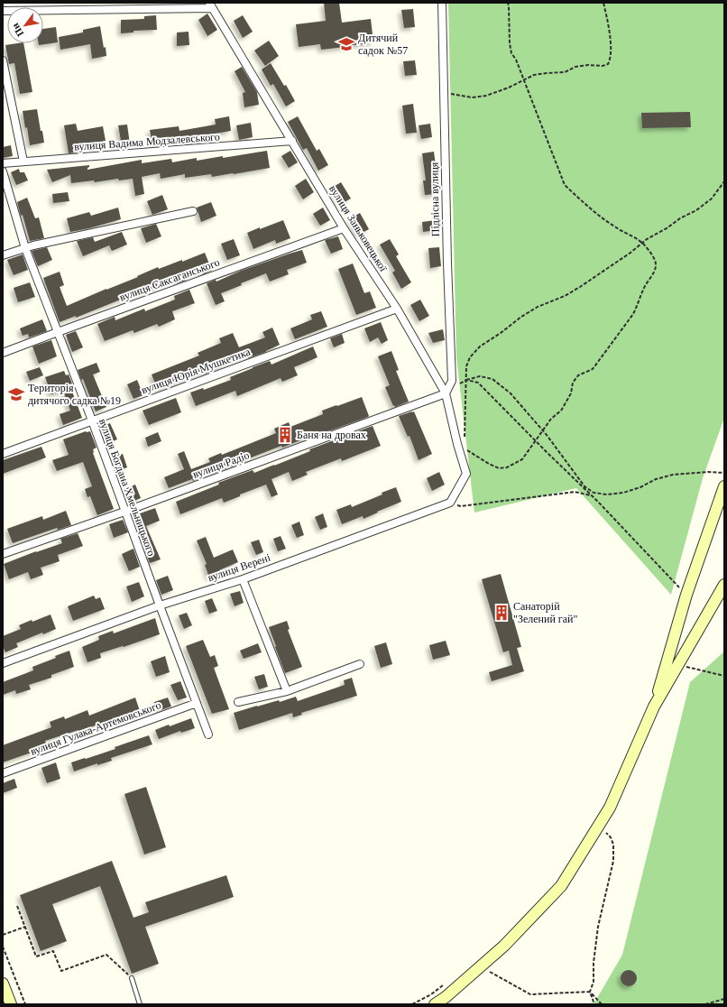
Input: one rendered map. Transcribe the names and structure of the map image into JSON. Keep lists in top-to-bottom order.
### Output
{
  "streets": {
    "street": [
      "вулиця Вадима Модзалевського",
      "Підлісна вулиця",
      "вулиця Заньковецької",
      "вулиця Саксаганського",
      "вулиця Юрія Мушкетика",
      "вулиця Радіо",
      "вулиця Богдана Хмельницького",
      "вулиця Верені",
      "вулиця Гулака-Артемовського"
    ]
  },
  "crossings": [
    ["вулиця Вадима Модзалевського", "вулиця Заньковецької"],
    ["Підлісна вулиця", "вулиця Заньковецької"],
    ["Підлісна вулиця", "вулиця Радіо"],
    ["вулиця Заньковецької", "вулиця Саксаганського"],
    ["вулиця Заньковецької", "вулиця Юрія Мушкетика"],
    ["вулиця Заньковецької", "вулиця Радіо"],
    ["вулиця Заньковецької", "вулиця Верені"],
    ["вулиця Саксаганського", "вулиця Богдана Хмельницького"],
    ["вулиця Юрія Мушкетика", "вулиця Богдана Хмельницького"],
    ["вулиця Радіо", "вулиця Богдана Хмельницького"],
    ["вулиця Богдана Хмельницького", "вулиця Верені"],
    ["вулиця Богдана Хмельницького", "вулиця Гулака-Артемовського"]
  ],
  "places": {
    "school or university": ["Дитячий садок №57", "Територія дитячого садка №19"],
    "building": ["Баня на дровах", "Санаторій \"Зелений гай\""]
  },
  "north": "bottom left"
}
